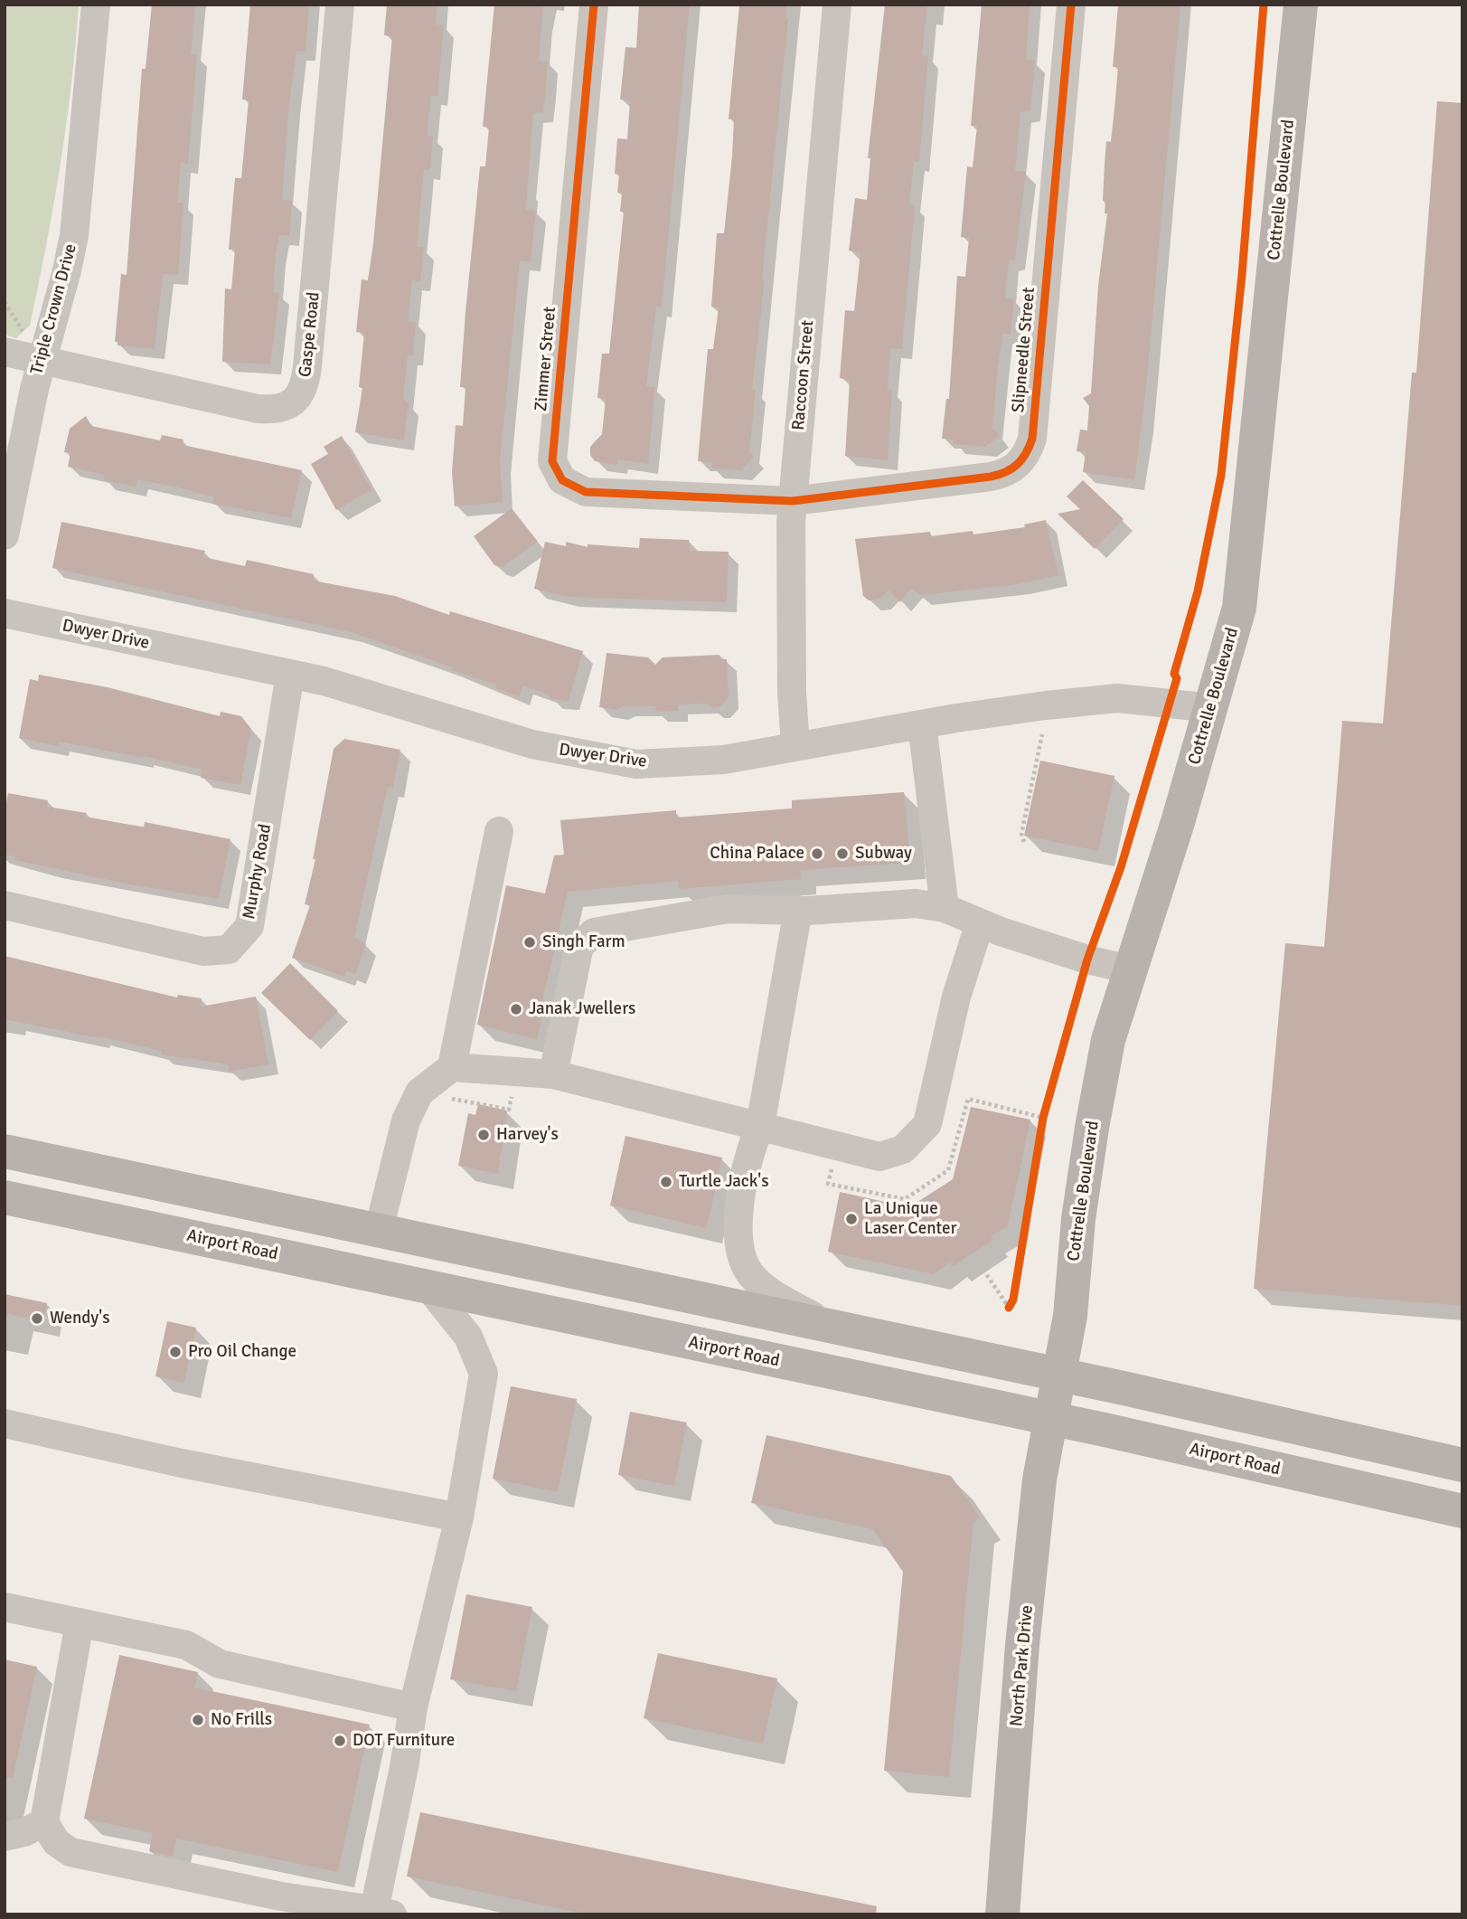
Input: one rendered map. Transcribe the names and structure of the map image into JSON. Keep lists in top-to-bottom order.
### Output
{
  "streets": {
    "main road": ["Cottrelle Boulevard", "Airport Road", "North Park Drive"],
    "street": [
      "Triple Crown Drive",
      "Gaspe Road",
      "Slipneedle Street",
      "Zimmer Street",
      "Raccoon Street",
      "Dwyer Drive",
      "Murphy Road"
    ]
  },
  "crossings": [
    ["Cottrelle Boulevard", "Dwyer Drive"],
    ["Cottrelle Boulevard", "Airport Road"],
    ["Cottrelle Boulevard", "North Park Drive"],
    ["Triple Crown Drive", "Gaspe Road"],
    ["Slipneedle Street", "Zimmer Street"],
    ["Slipneedle Street", "Raccoon Street"],
    ["Zimmer Street", "Raccoon Street"],
    ["Raccoon Street", "Dwyer Drive"],
    ["Dwyer Drive", "Murphy Road"],
    ["Airport Road", "North Park Drive"]
  ],
  "places": [
    "China Palace",
    "Subway",
    "Singh Farm",
    "Janak Jwellers",
    "Harvey's",
    "Turtle Jack's",
    "La Unique Laser Center",
    "Wendy's",
    "Pro Oil Change",
    "No Frills",
    "DOT Furniture"
  ]
}
